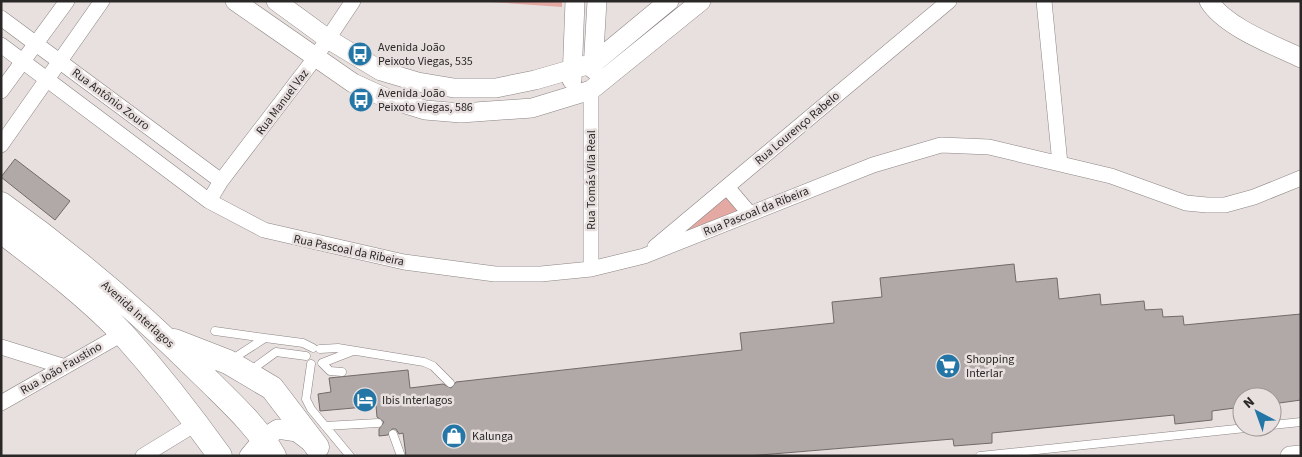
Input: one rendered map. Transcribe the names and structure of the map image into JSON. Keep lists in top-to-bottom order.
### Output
{
  "streets": {
    "main road": ["Avenida Interlagos"],
    "street": [
      "Rua Antônio Zouro",
      "Rua Manuel Vaz",
      "Rua Lourenço Rabelo",
      "Rua Tomás Vila Real",
      "Rua Pascoal da Ribeira",
      "Rua João Faustino"
    ]
  },
  "crossings": [
    ["Rua Antônio Zouro", "Rua Manuel Vaz"],
    ["Rua Antônio Zouro", "Rua Pascoal da Ribeira"],
    ["Rua Manuel Vaz", "Rua Pascoal da Ribeira"],
    ["Rua Lourenço Rabelo", "Rua Pascoal da Ribeira"],
    ["Rua Tomás Vila Real", "Rua Pascoal da Ribeira"],
    ["Avenida Interlagos", "Rua João Faustino"]
  ],
  "places": {
    "bus stop": ["Avenida João Peixoto Viegas, 535", "Avenida João Peixoto Viegas, 586"],
    "supermarket": ["Shopping Interlar"],
    "hotel": ["Ibis Interlagos"],
    "shop": ["Kalunga"]
  },
  "north": "top left"
}
